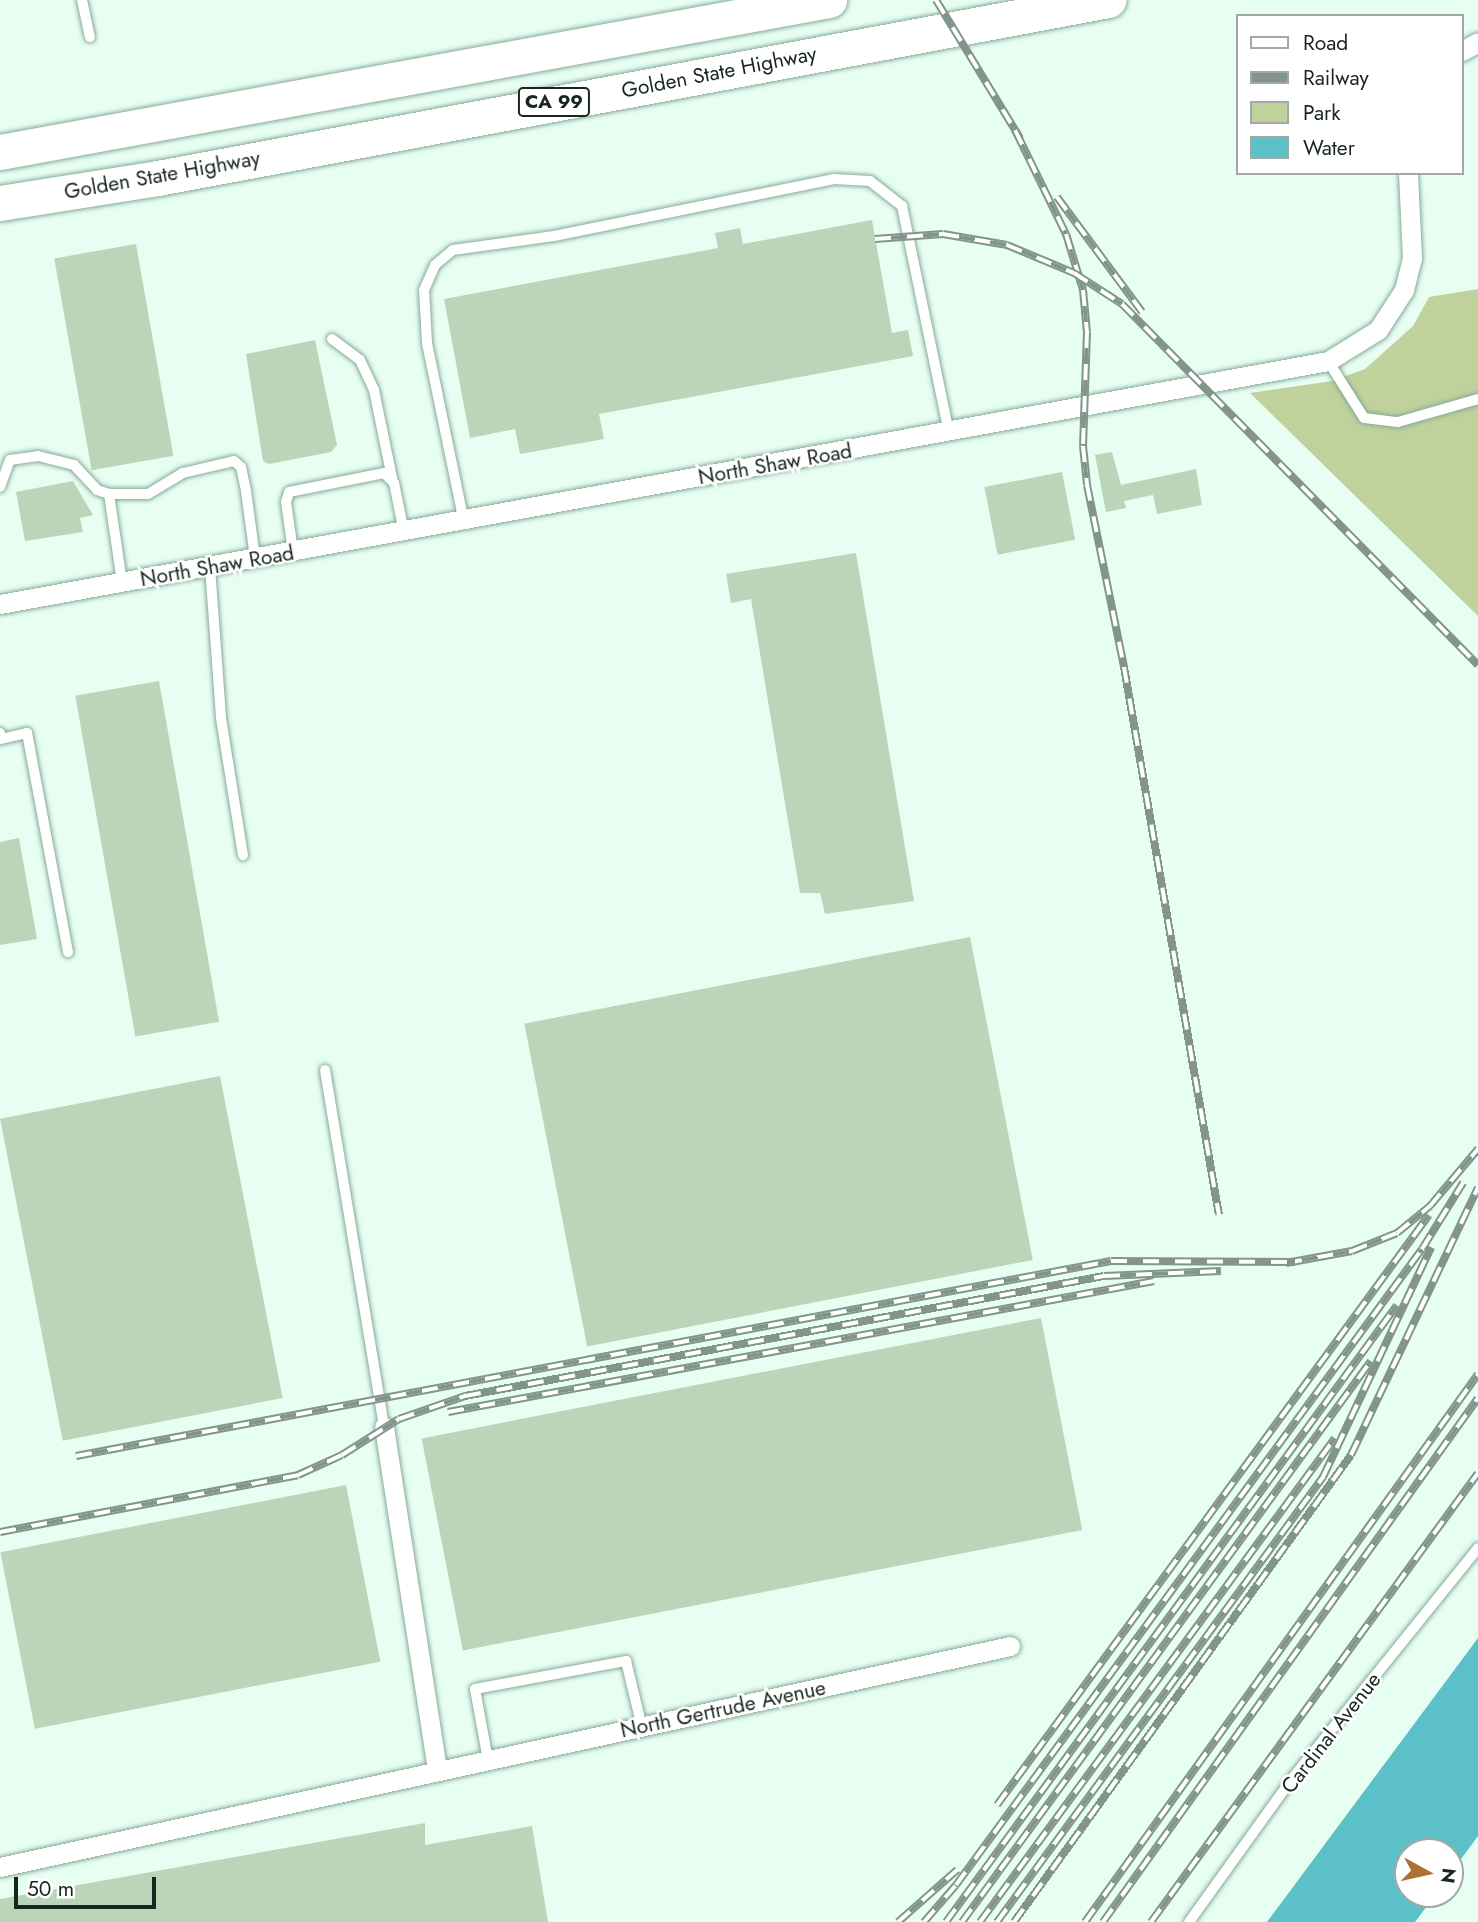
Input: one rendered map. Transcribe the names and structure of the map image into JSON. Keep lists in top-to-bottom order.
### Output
{
  "streets": {
    "highway": ["Golden State Highway", "CA 99"],
    "street": ["North Shaw Road", "North Gertrude Avenue"],
    "lane": ["Cardinal Avenue"]
  },
  "legend": [
    "Road",
    "Railway",
    "Park",
    "Water"
  ],
  "scale_bar": "50 m",
  "north": "right"
}
